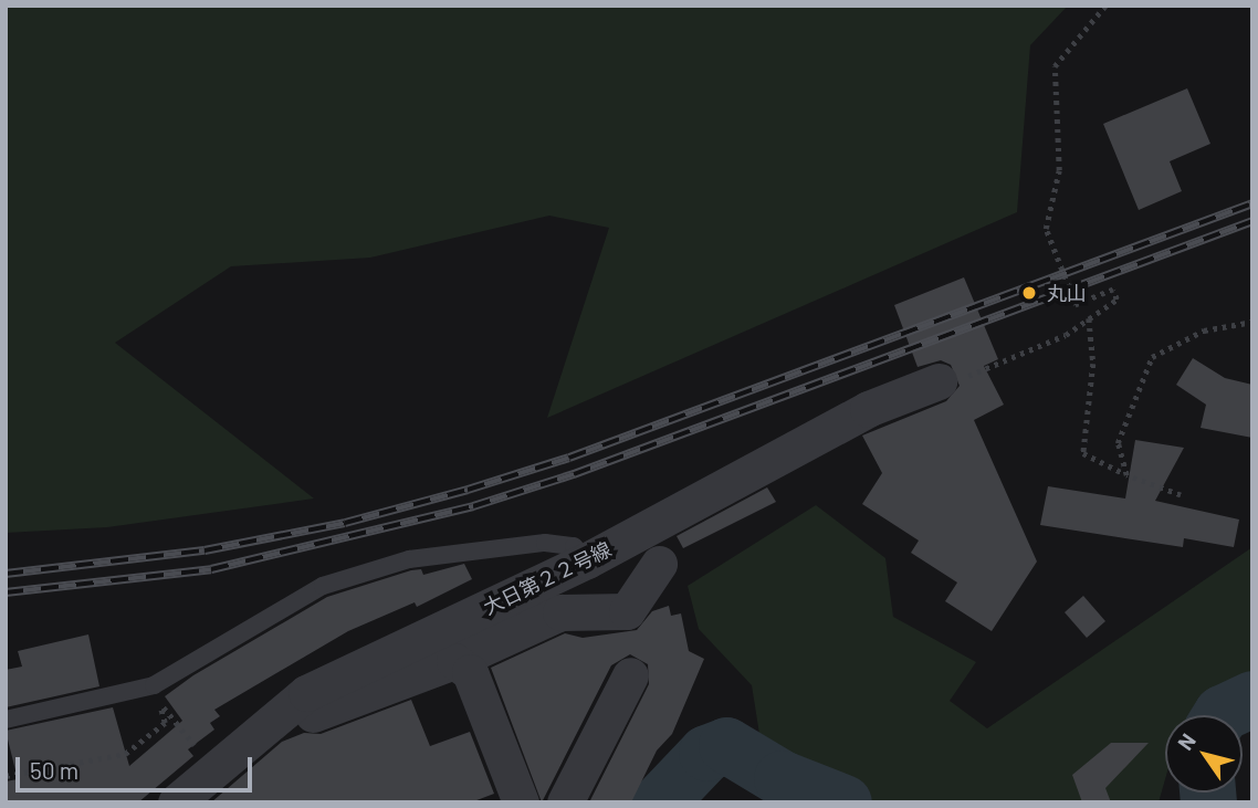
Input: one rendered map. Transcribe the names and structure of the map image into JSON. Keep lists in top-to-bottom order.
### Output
{
  "streets": {
    "street": ["大日第２２号線"]
  },
  "places": ["丸山"],
  "scale_bar": "50 m",
  "north": "top left"
}
